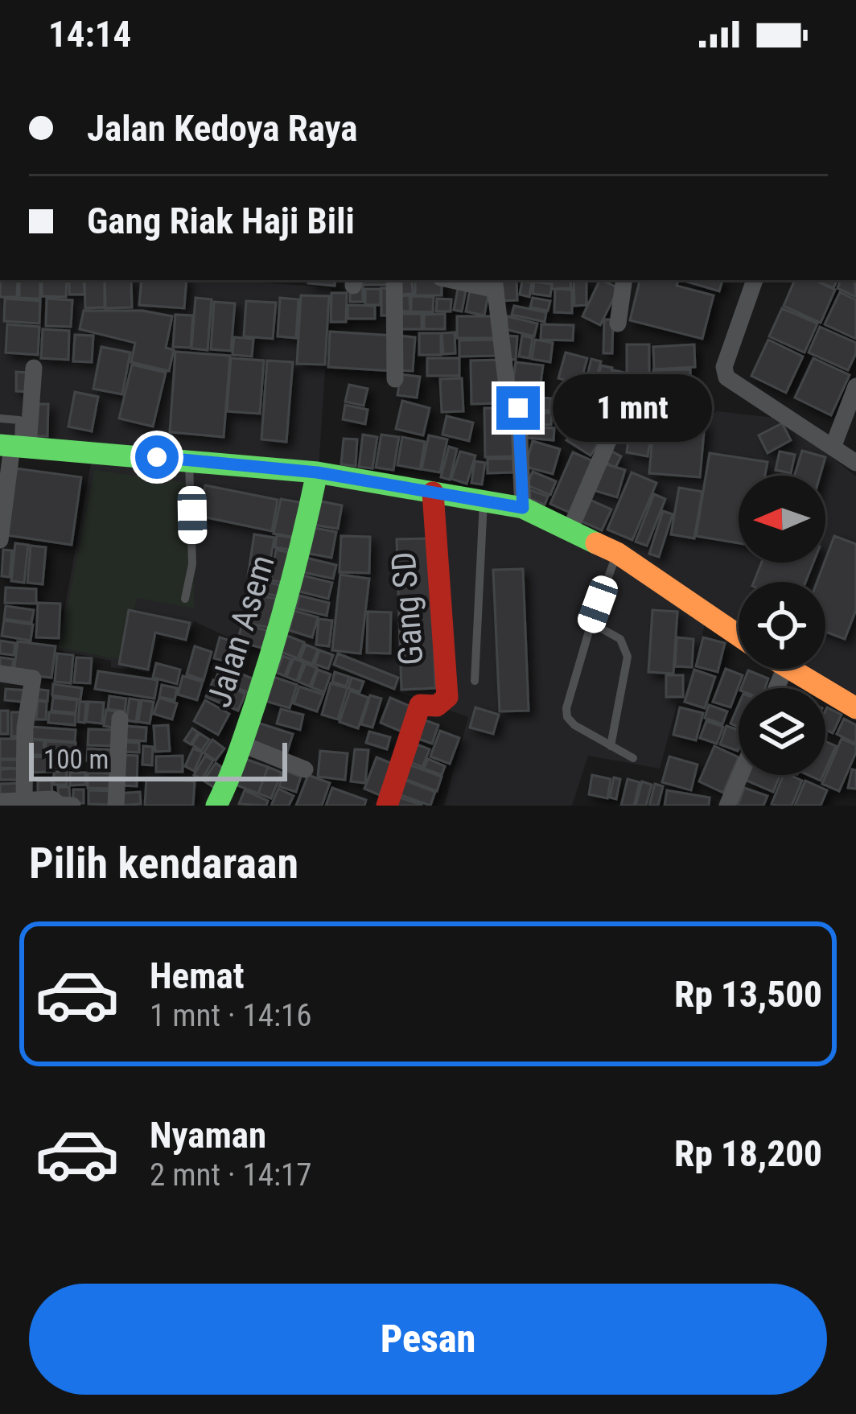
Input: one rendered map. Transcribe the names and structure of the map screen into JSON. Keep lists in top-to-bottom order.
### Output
{
  "streets": {
    "street": ["Gang SD", "Jalan Asem"]
  },
  "scale_bar": "100 m",
  "north": "left",
  "page": {
    "status": "14:14",
    "banner": ["Jalan Kedoya Raya", "Gang Riak Haji Bili"],
    "bubble": "1 mnt",
    "scale": "100 m",
    "heading": "Pilih kendaraan",
    "list": [
      {
        "name": "Hemat",
        "note": "1 mnt · 14:16",
        "value": "Rp 13,500"
      },
      {
        "name": "Nyaman",
        "note": "2 mnt · 14:17",
        "value": "Rp 18,200"
      }
    ],
    "buttons": "Pesan"
  }
}
